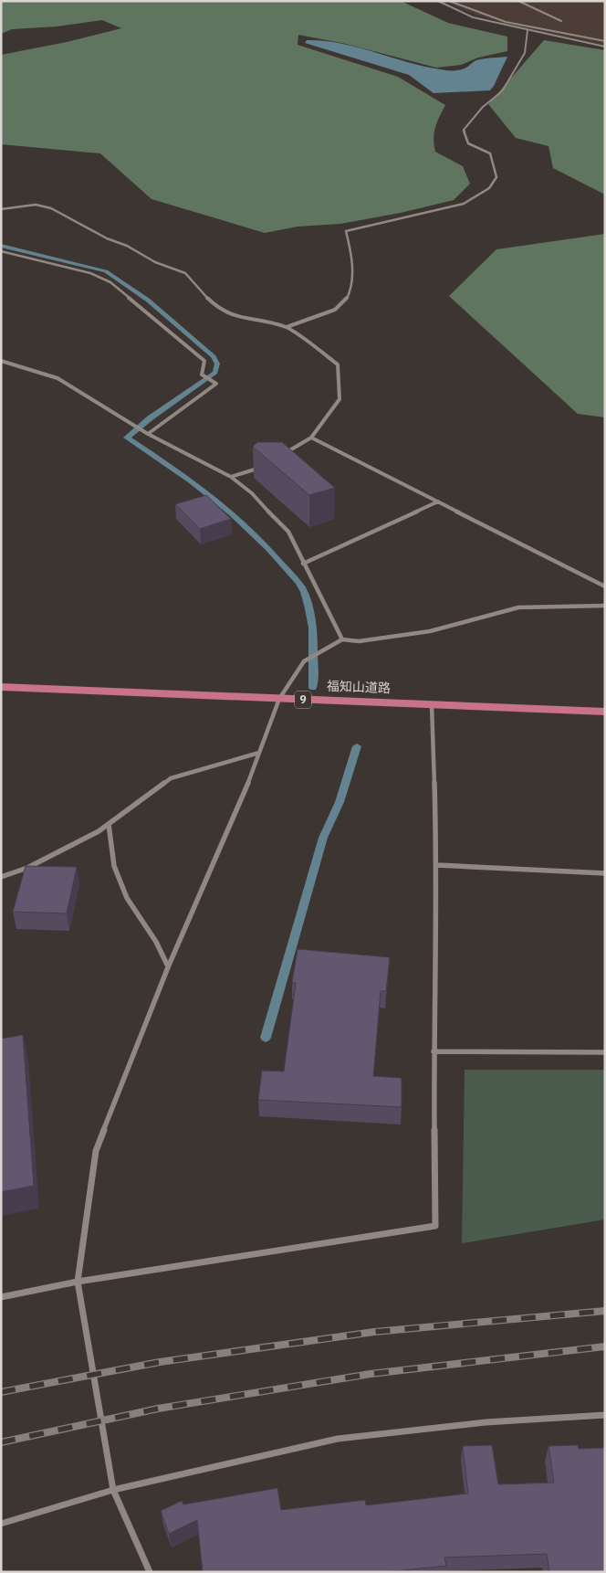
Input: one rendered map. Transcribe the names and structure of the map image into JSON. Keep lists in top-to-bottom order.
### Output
{
  "streets": {
    "highway": ["福知山道路", "9"]
  }
}
